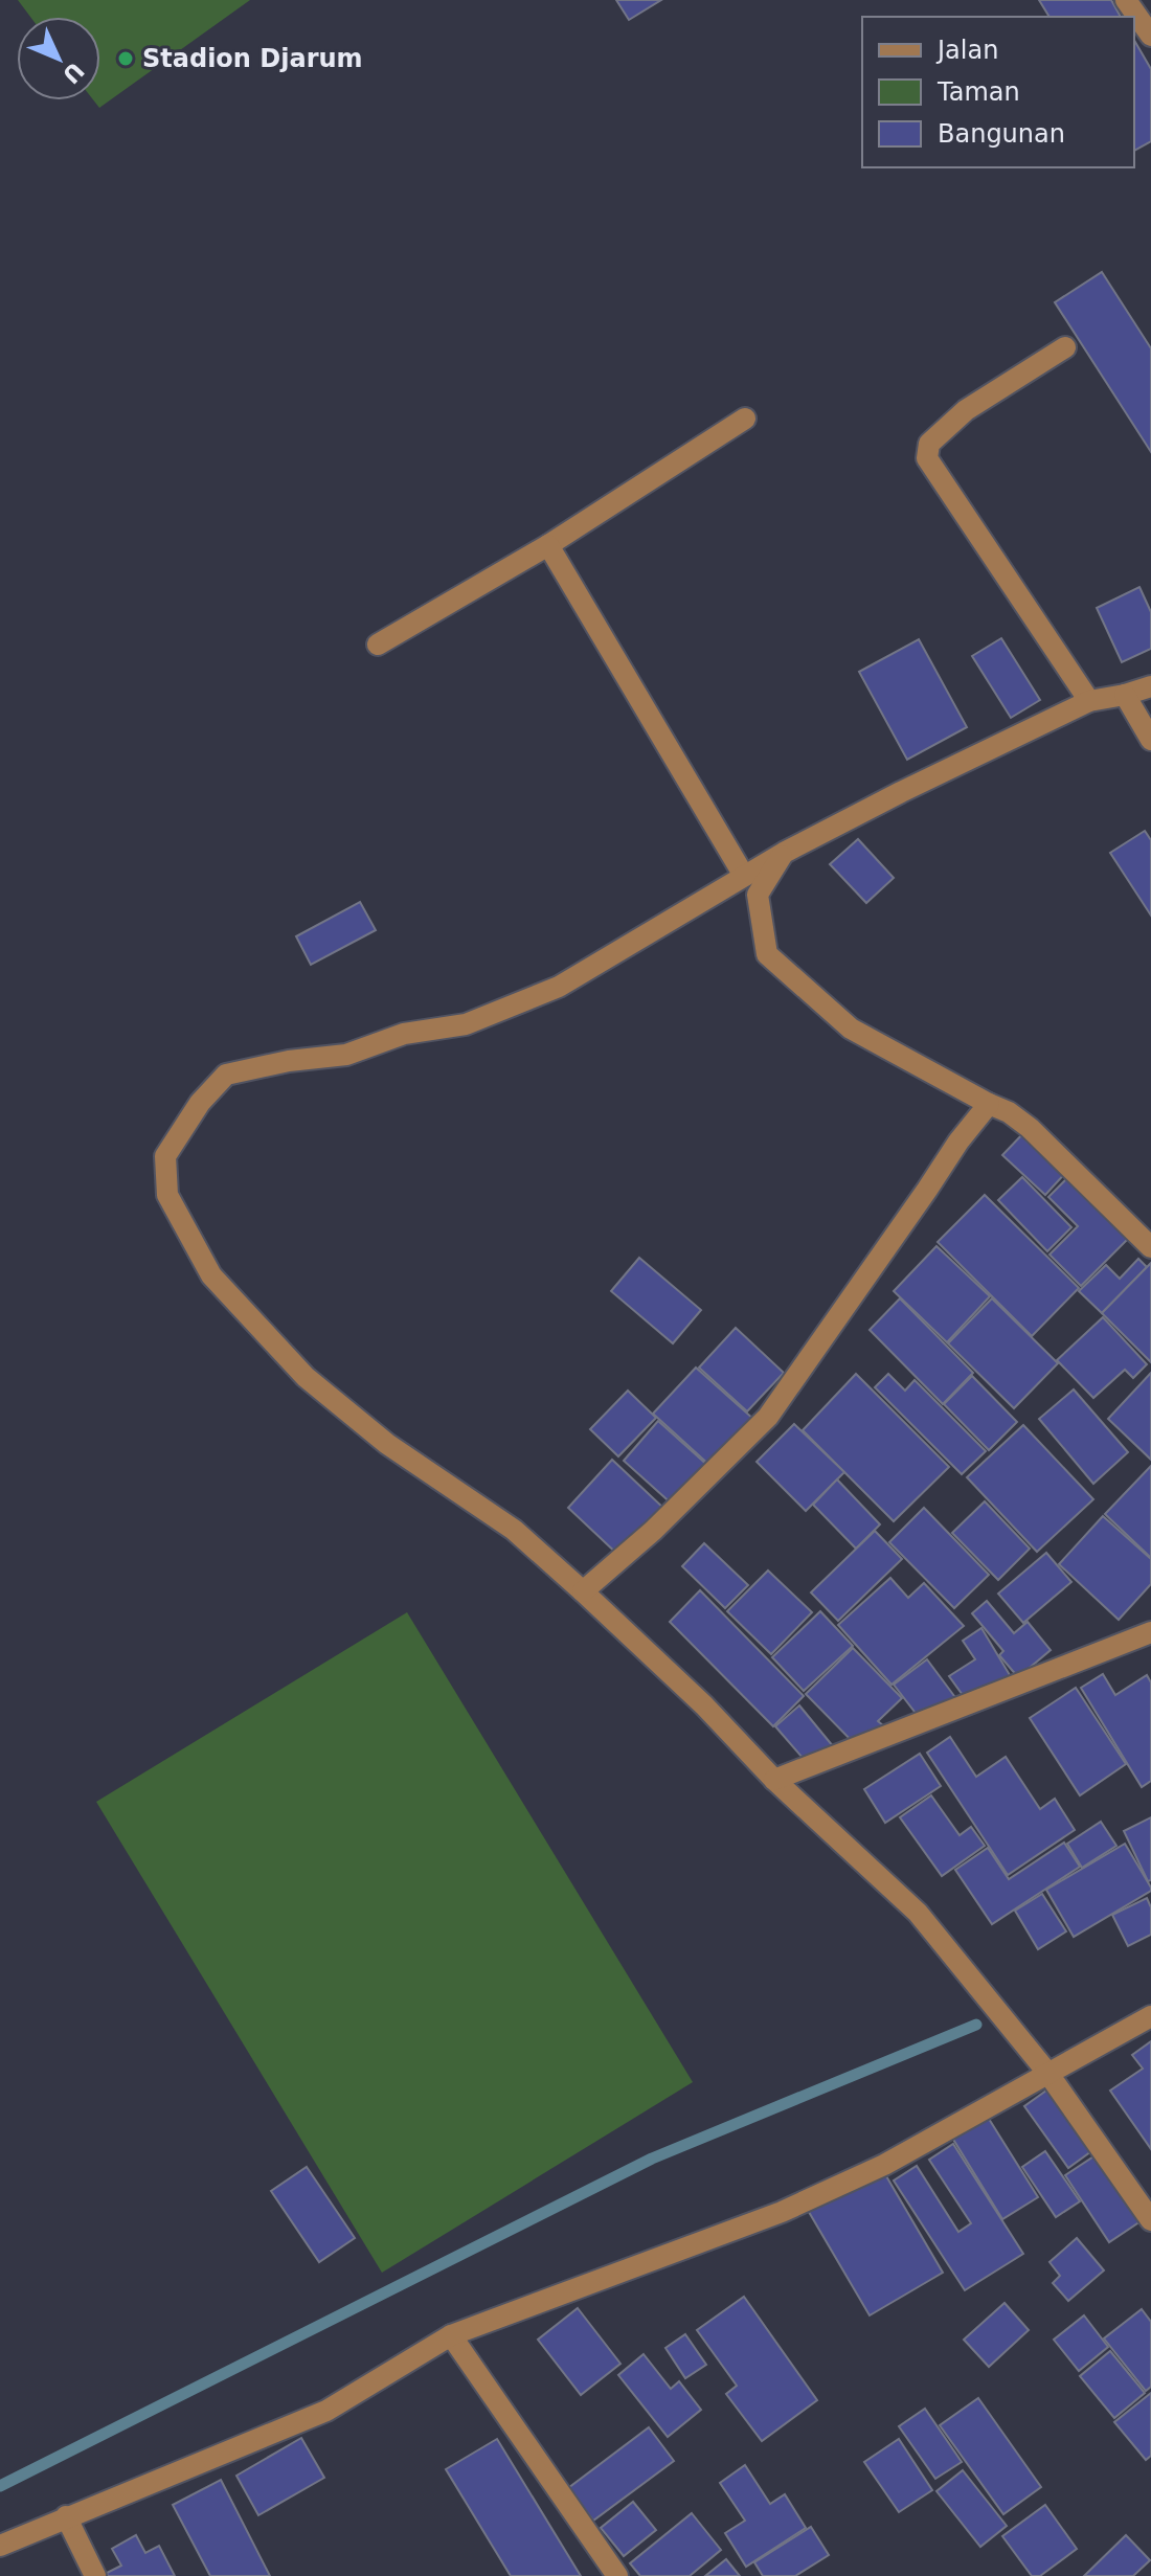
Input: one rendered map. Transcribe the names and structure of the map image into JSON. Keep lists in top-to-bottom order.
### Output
{
  "places": ["Stadion Djarum"],
  "legend": ["Jalan", "Taman", "Bangunan"],
  "north": "bottom right"
}
